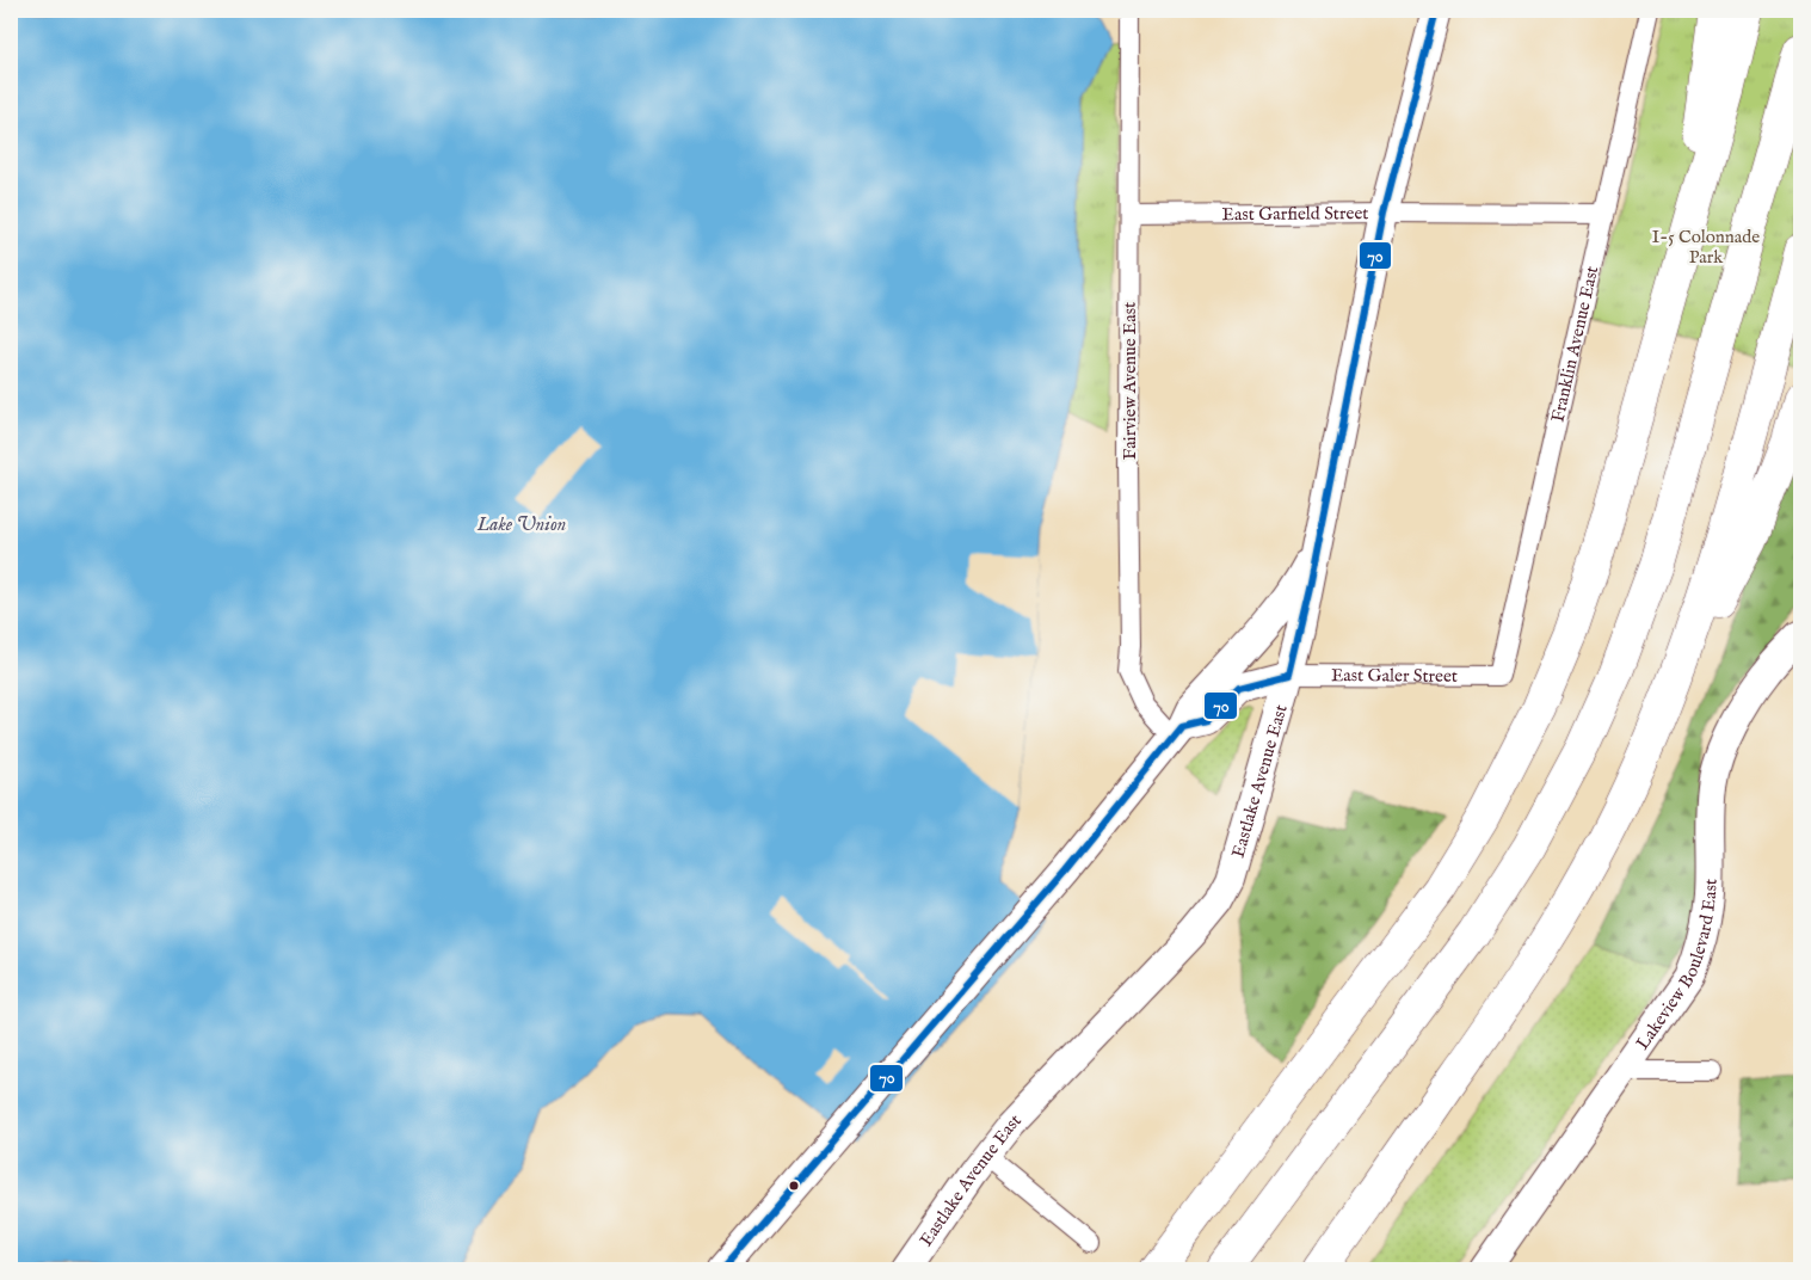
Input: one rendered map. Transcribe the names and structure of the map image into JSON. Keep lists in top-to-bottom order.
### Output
{
  "streets": {
    "main road": ["Eastlake Avenue East", "Lakeview Boulevard East"],
    "street": [
      "East Garfield Street",
      "Franklin Avenue East",
      "Fairview Avenue East",
      "East Galer Street"
    ]
  },
  "crossings": [
    ["East Garfield Street", "Franklin Avenue East"],
    ["East Garfield Street", "Fairview Avenue East"],
    ["East Garfield Street", "Eastlake Avenue East"],
    ["Franklin Avenue East", "East Galer Street"],
    ["East Galer Street", "Eastlake Avenue East"]
  ],
  "water": ["Lake Union"],
  "parks": ["I-5 Colonnade Park"],
  "lines": ["transit line 70"]
}
